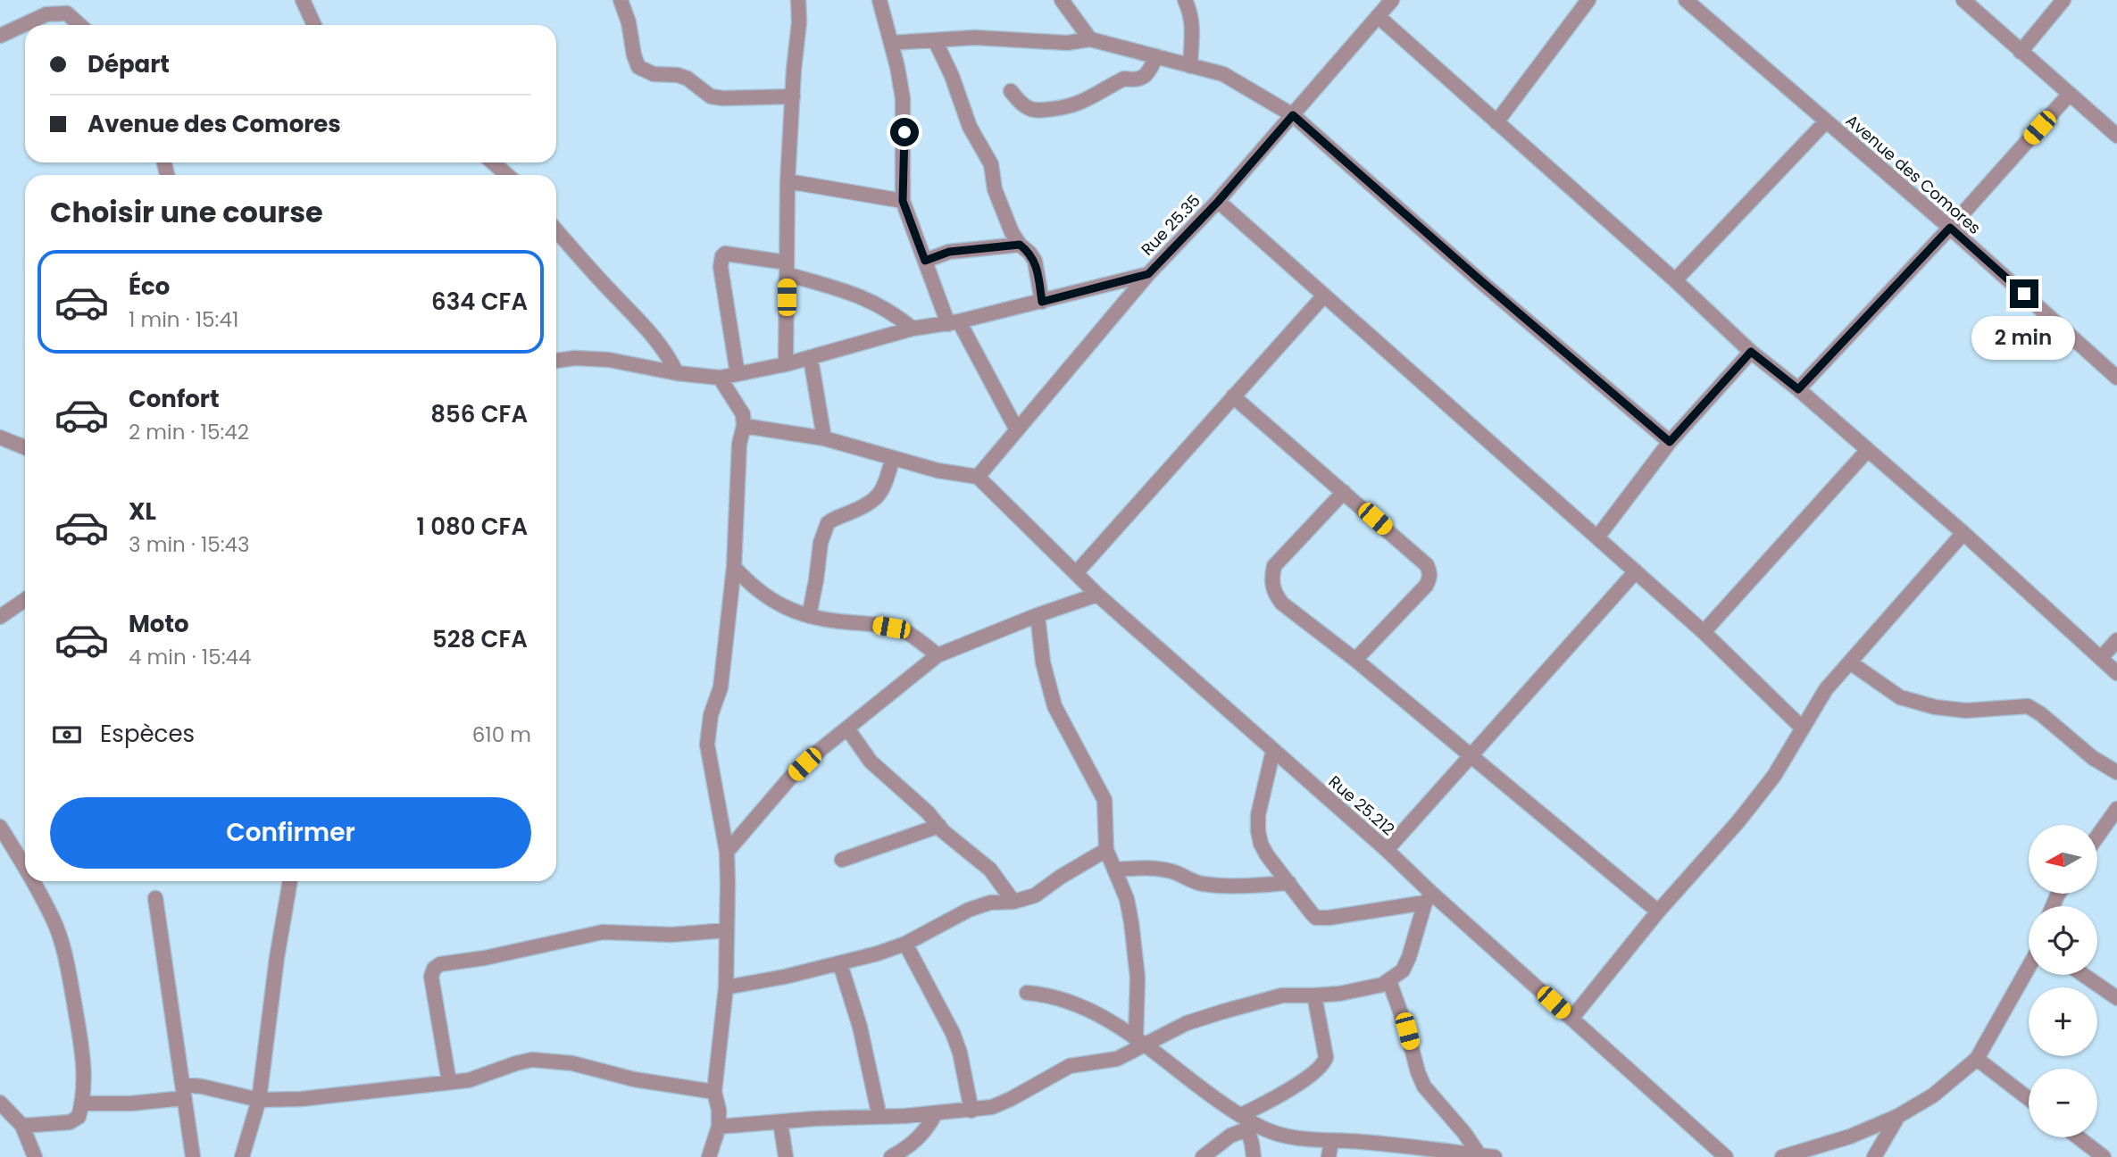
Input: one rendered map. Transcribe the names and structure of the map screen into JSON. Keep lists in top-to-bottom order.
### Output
{
  "streets": {
    "street": ["Avenue des Comores", "Rue 25.35", "Rue 25.212"]
  },
  "crossings": [
    ["Rue 25.35", "Rue 25.212"]
  ],
  "north": "left",
  "page": {
    "banner": ["Départ", "Avenue des Comores"],
    "heading": "Choisir une course",
    "list": [
      {
        "name": "Éco",
        "note": "1 min · 15:41",
        "value": "634 CFA"
      },
      {
        "name": "Confort",
        "note": "2 min · 15:42",
        "value": "856 CFA"
      },
      {
        "name": "XL",
        "note": "3 min · 15:43",
        "value": "1 080 CFA"
      },
      {
        "name": "Moto",
        "note": "4 min · 15:44",
        "value": "528 CFA"
      }
    ],
    "bubble": "2 min",
    "pay": ["Espèces", "610 m"],
    "buttons": "Confirmer",
    "map_buttons": ["+", "−"]
  }
}
